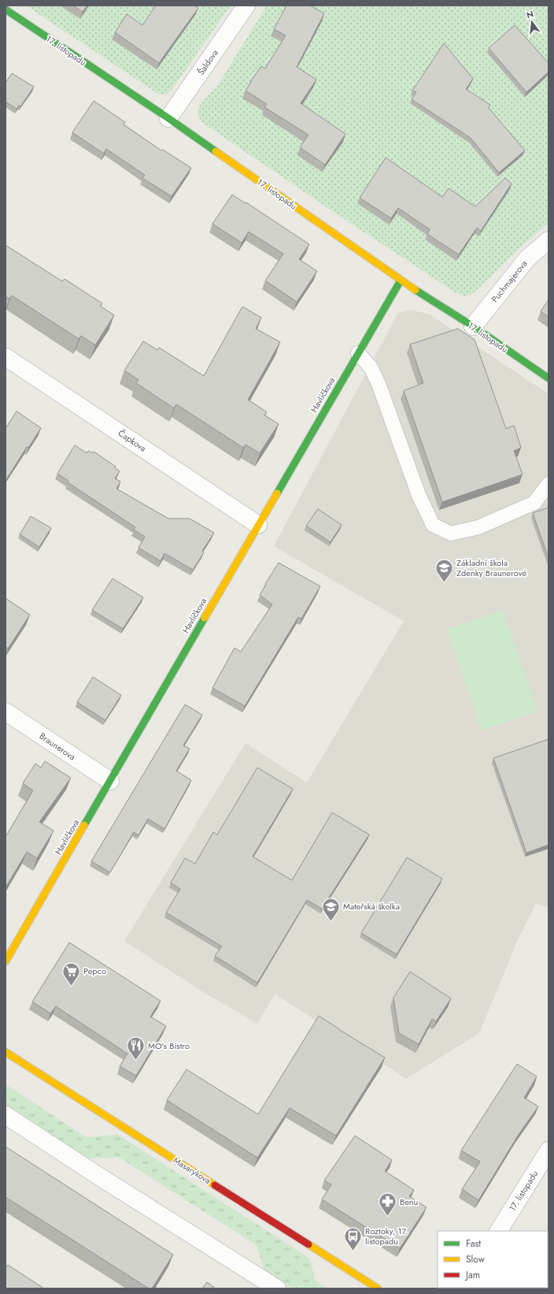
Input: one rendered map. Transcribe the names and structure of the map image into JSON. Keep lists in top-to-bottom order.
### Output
{
  "streets": {
    "street": [
      "17. listopadu",
      "Šaldova",
      "Puchmajerova",
      "Havlíčkova",
      "Čapkova",
      "Braunerova",
      "Masarykova"
    ]
  },
  "crossings": [
    ["17. listopadu", "Šaldova"],
    ["17. listopadu", "Puchmajerova"],
    ["17. listopadu", "Havlíčkova"],
    ["Havlíčkova", "Čapkova"],
    ["Havlíčkova", "Braunerova"]
  ],
  "places": {
    "school or university": ["Základní škola Zdenky Braunerové", "Mateřská školka"],
    "supermarket": ["Pepco"],
    "restaurant": ["MO’s Bistro"],
    "pharmacy": ["Benu"],
    "bus stop": ["Roztoky, 17. listopadu"]
  },
  "legend": ["Fast", "Slow", "Jam"],
  "north": "top"
}
